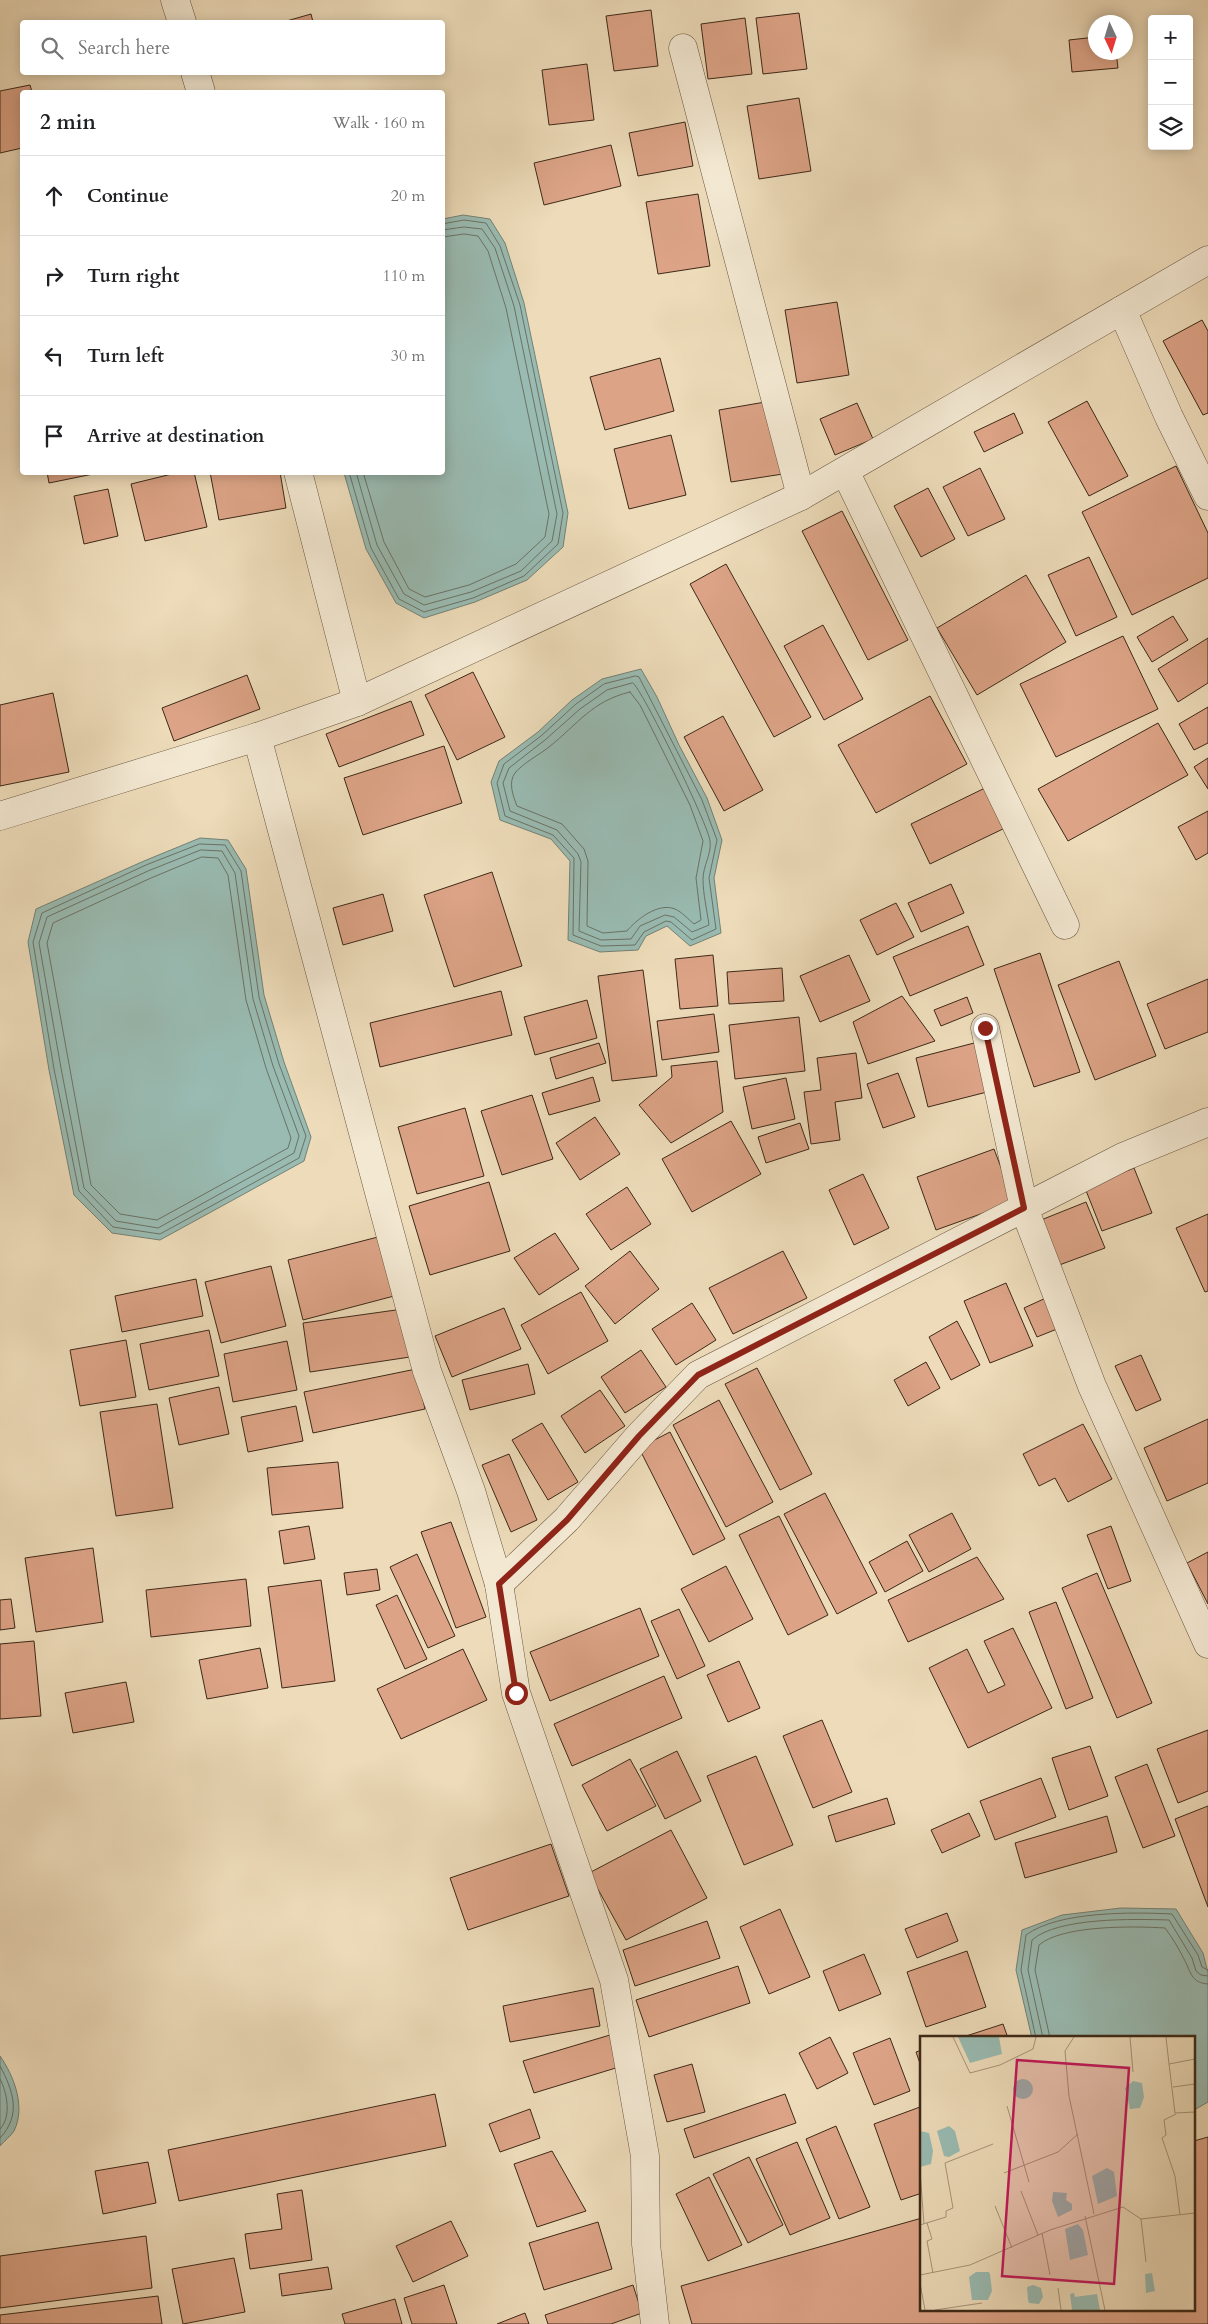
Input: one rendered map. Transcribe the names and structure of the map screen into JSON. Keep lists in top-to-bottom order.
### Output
{
  "north": "bottom",
  "page": {
    "map_buttons": ["+", "−"],
    "search": "Search here",
    "heading": ["2 min", "Walk · 160 m"],
    "list": [
      ["Continue", "20 m"],
      ["Turn right", "110 m"],
      ["Turn left", "30 m"],
      "Arrive at destination"
    ]
  }
}
